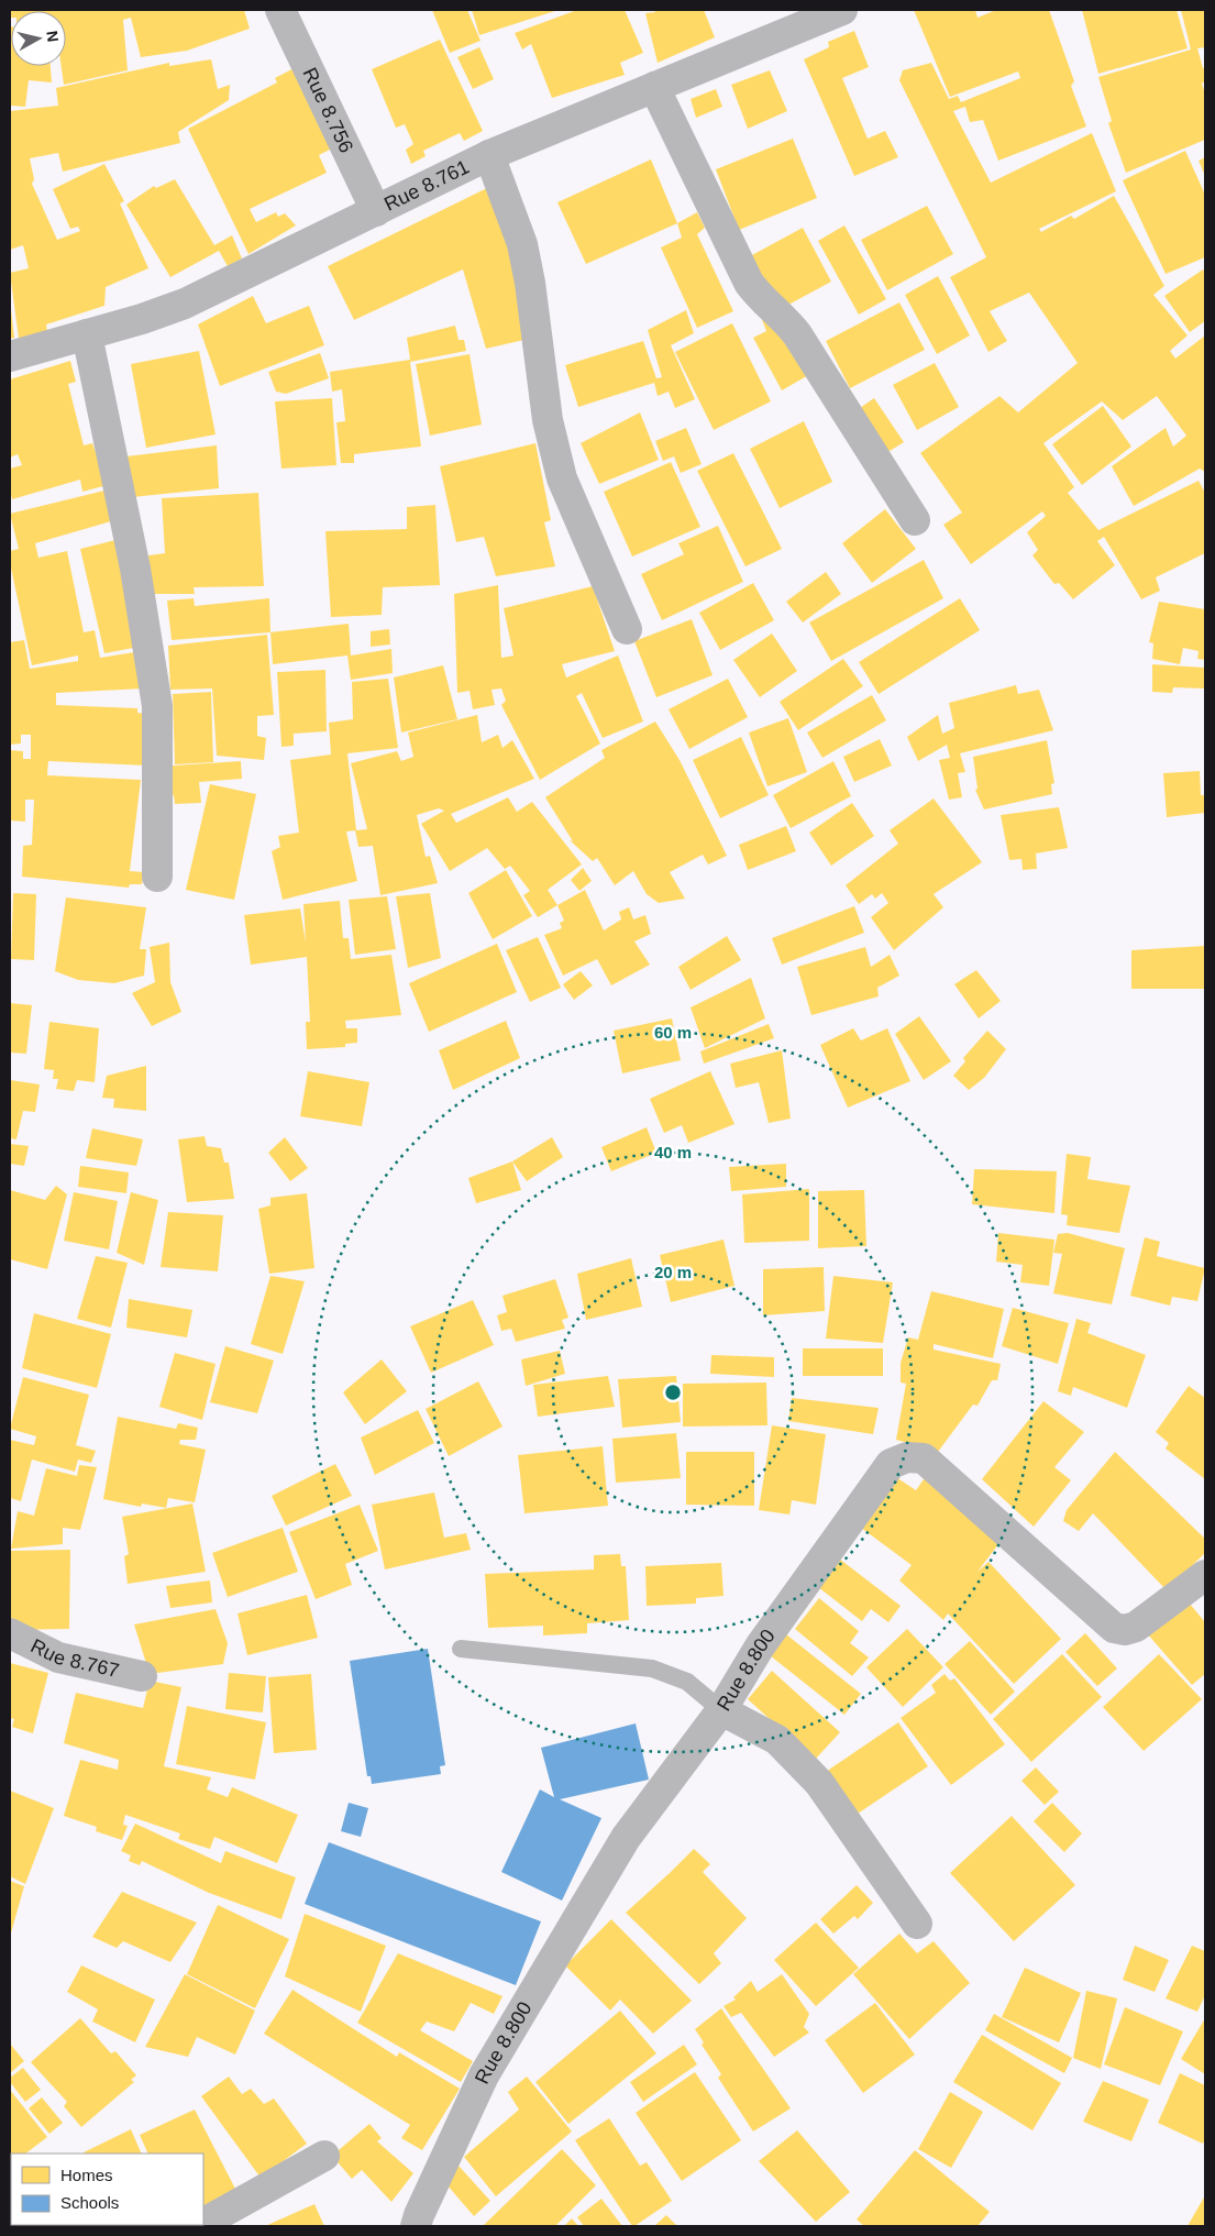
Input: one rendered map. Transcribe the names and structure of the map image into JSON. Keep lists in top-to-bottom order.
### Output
{
  "streets": {
    "street": [
      "Rue 8.756",
      "Rue 8.761",
      "Rue 8.767",
      "Rue 8.800"
    ]
  },
  "crossings": [
    ["Rue 8.756", "Rue 8.761"]
  ],
  "legend": ["Homes", "Schools"],
  "north": "right",
  "rings": ["60 m", "40 m", "20 m"]
}
